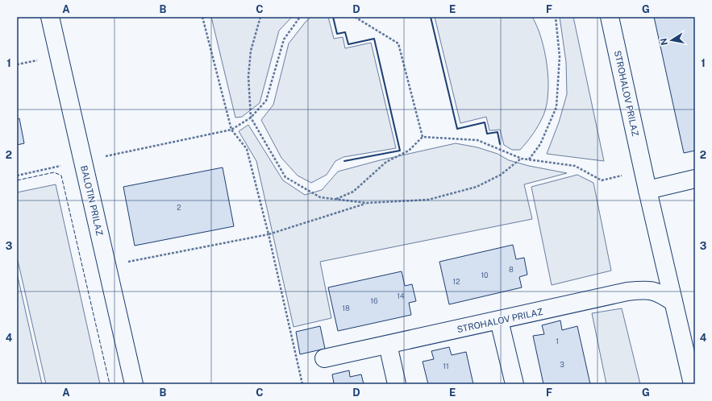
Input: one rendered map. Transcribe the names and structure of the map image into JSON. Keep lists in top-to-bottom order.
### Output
{
  "streets": {
    "street": ["STROHALOV PRILAZ", "BALOTIN PRILAZ"]
  },
  "house_numbers": [
    "2",
    "8",
    "10",
    "12",
    "14",
    "16",
    "18",
    "1",
    "3",
    "11"
  ],
  "north": "left",
  "grid": {
    "columns": [
      "A",
      "B",
      "C",
      "D",
      "E",
      "F",
      "G"
    ],
    "rows": [
      "1",
      "2",
      "3",
      "4"
    ]
  }
}
